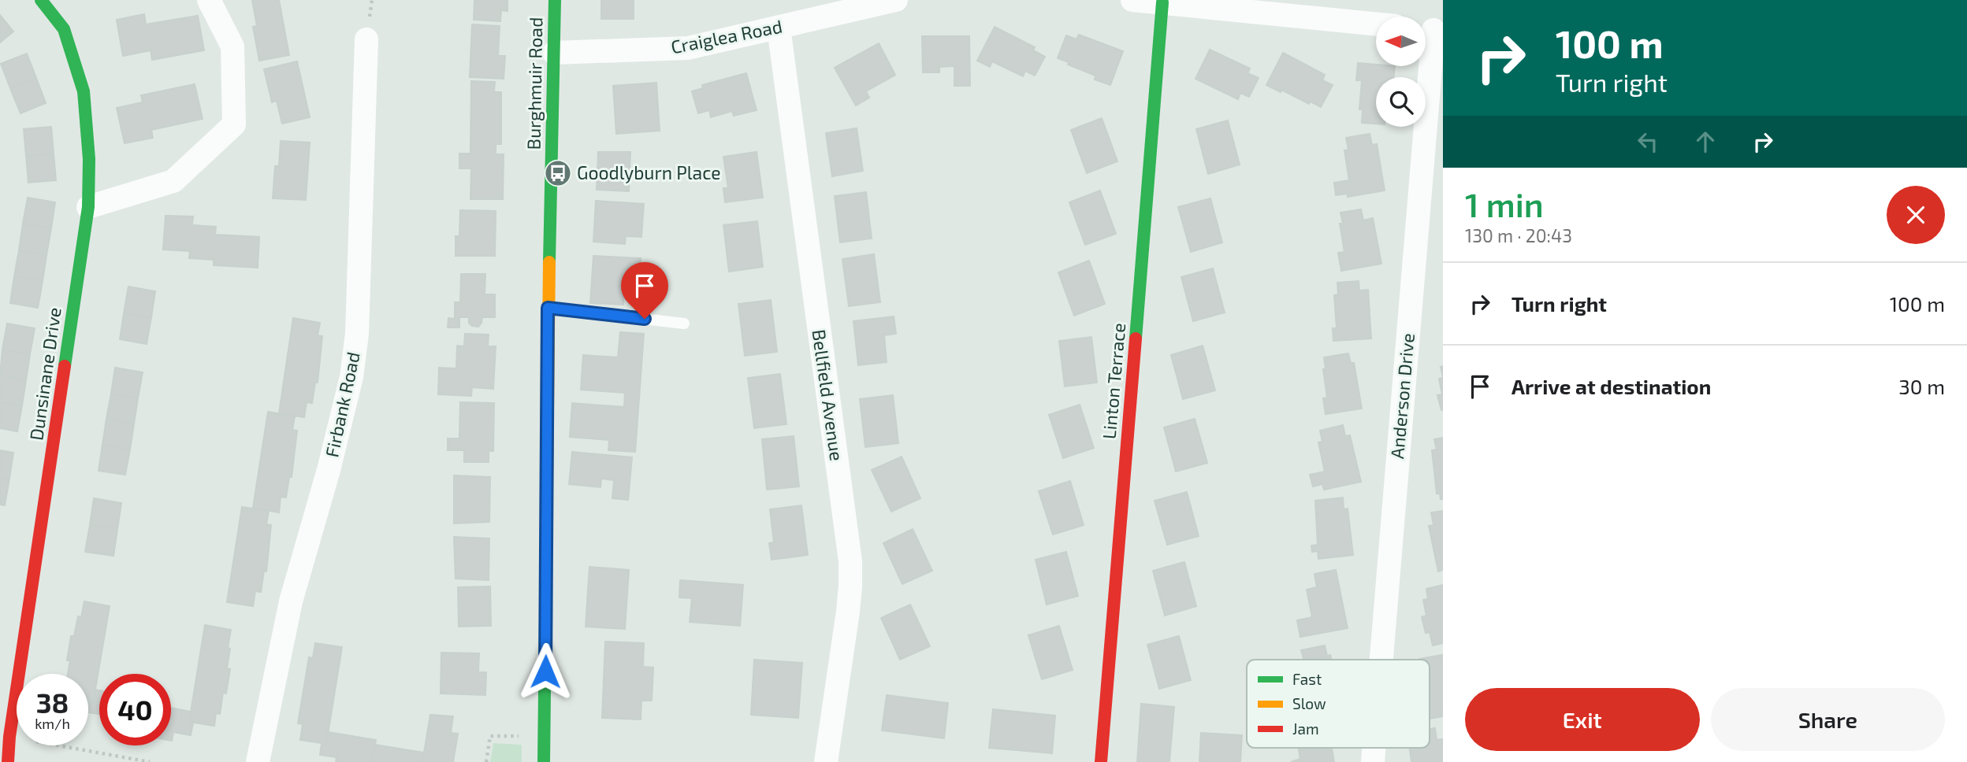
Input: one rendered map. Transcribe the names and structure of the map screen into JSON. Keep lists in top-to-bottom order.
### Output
{
  "streets": {
    "street": [
      "Craiglea Road",
      "Burghmuir Road",
      "Dunsinane Drive",
      "Linton Terrace",
      "Bellfield Avenue",
      "Anderson Drive",
      "Firbank Road"
    ]
  },
  "crossings": [
    ["Craiglea Road", "Burghmuir Road"],
    ["Craiglea Road", "Bellfield Avenue"]
  ],
  "places": {
    "bus stop": ["Goodlyburn Place"]
  },
  "legend": ["Fast", "Slow", "Jam"],
  "north": "left",
  "page": {
    "turn": ["100 m", "Turn right"],
    "heading": ["1 min", "130 m · 20:43"],
    "list": [
      {
        "name": "Turn right",
        "value": "100 m"
      },
      {
        "name": "Arrive at destination",
        "value": "30 m"
      }
    ],
    "speed": "38 km/h",
    "limit": "40",
    "buttons": ["Exit", "Share"]
  }
}
